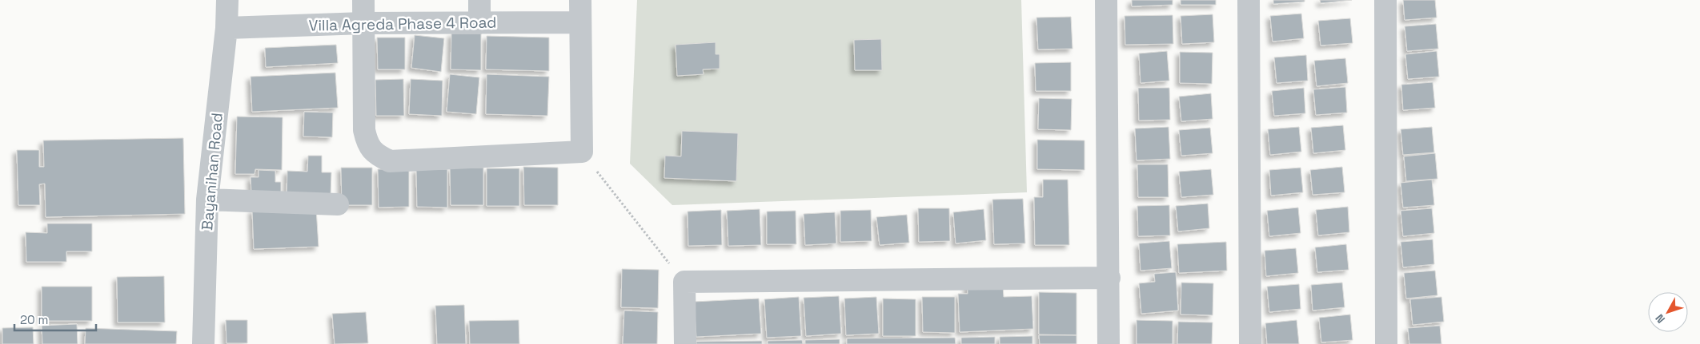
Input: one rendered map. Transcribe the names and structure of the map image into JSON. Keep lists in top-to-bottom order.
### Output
{
  "streets": {
    "street": ["Villa Agreda Phase 4 Road", "Bayanihan Road"]
  },
  "crossings": [
    ["Villa Agreda Phase 4 Road", "Bayanihan Road"]
  ],
  "scale_bar": "20 m",
  "north": "bottom left"
}
